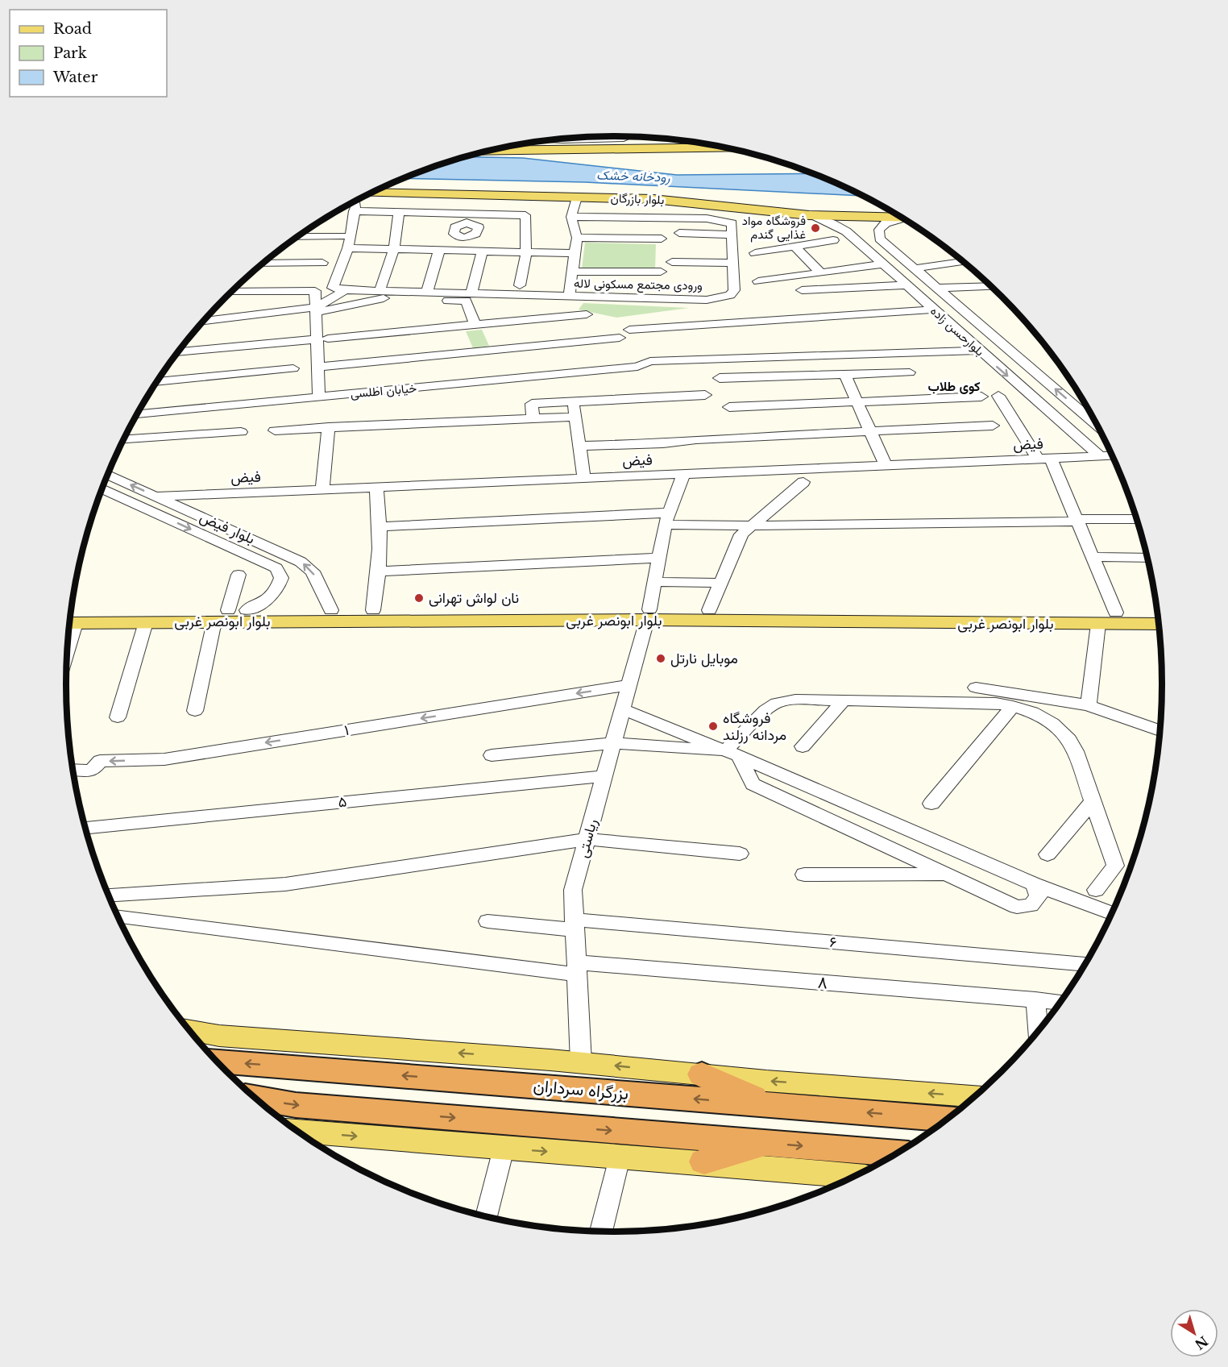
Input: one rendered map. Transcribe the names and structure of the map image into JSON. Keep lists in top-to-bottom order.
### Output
{
  "streets": {
    "highway": ["بزرگراه سرداران"],
    "main road": ["بلوار بازرگان", "بلوار ابونصر غربی"],
    "street": [
      "ورودی مجتمع مسکونی لاله",
      "بلوارحسن زاده",
      "خيابان اطلسى",
      "فیض",
      "بلوار فیض",
      "۱",
      "۵",
      "ریاستی",
      "۶",
      "۸"
    ]
  },
  "crossings": [
    ["بلوار بازرگان", "بلوارحسن زاده"],
    ["بلوارحسن زاده", "خيابان اطلسى"],
    ["بلوارحسن زاده", "فیض"],
    ["فیض", "بلوار فیض"],
    ["فیض", "ریاستی"],
    ["بلوار فیض", "بلوار ابونصر غربی"],
    ["بلوار ابونصر غربی", "ریاستی"],
    ["۱", "ریاستی"],
    ["۵", "ریاستی"],
    ["ریاستی", "۶"],
    ["ریاستی", "۸"]
  ],
  "districts": ["کوی طلاب"],
  "water": ["رودخانه خشک"],
  "places": [
    "فروشگاه مواد غذایی گندم",
    "نان لواش تهرانی",
    "موبایل نارتل",
    "فروشگاه مردانه رزلند"
  ],
  "legend": ["Road", "Park", "Water"],
  "north": "bottom right"
}
